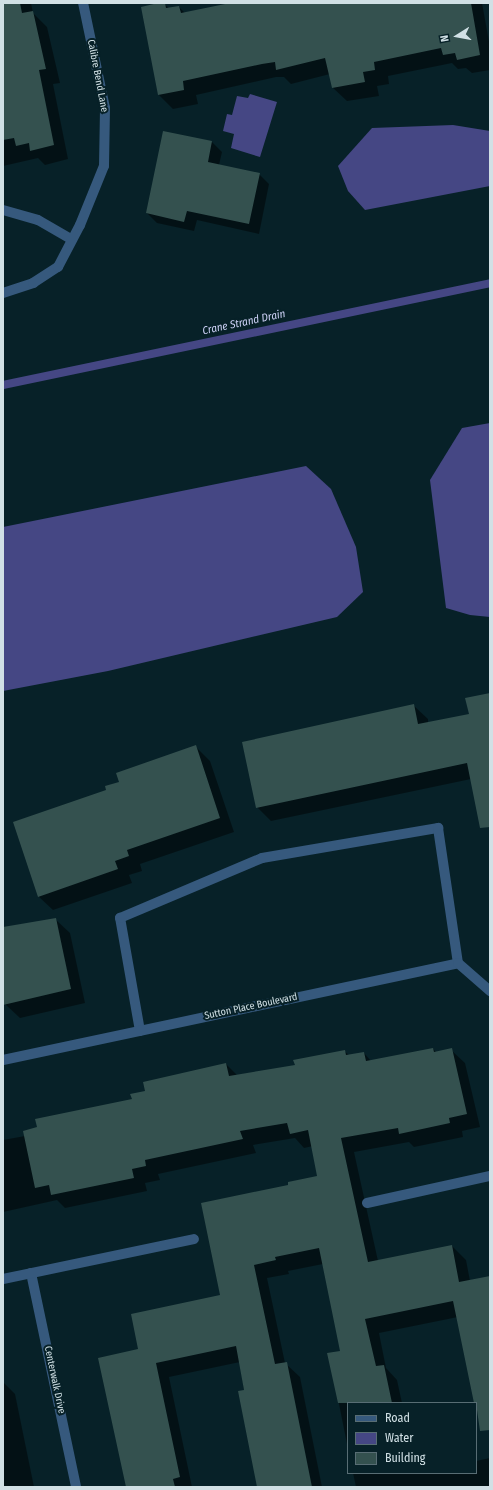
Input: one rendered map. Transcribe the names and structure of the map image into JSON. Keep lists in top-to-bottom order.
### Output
{
  "streets": {
    "lane": ["Calibre Bend Lane", "Sutton Place Boulevard", "Centerwalk Drive"]
  },
  "water": ["Crane Strand Drain"],
  "legend": ["Road", "Water", "Building"],
  "north": "left"
}
